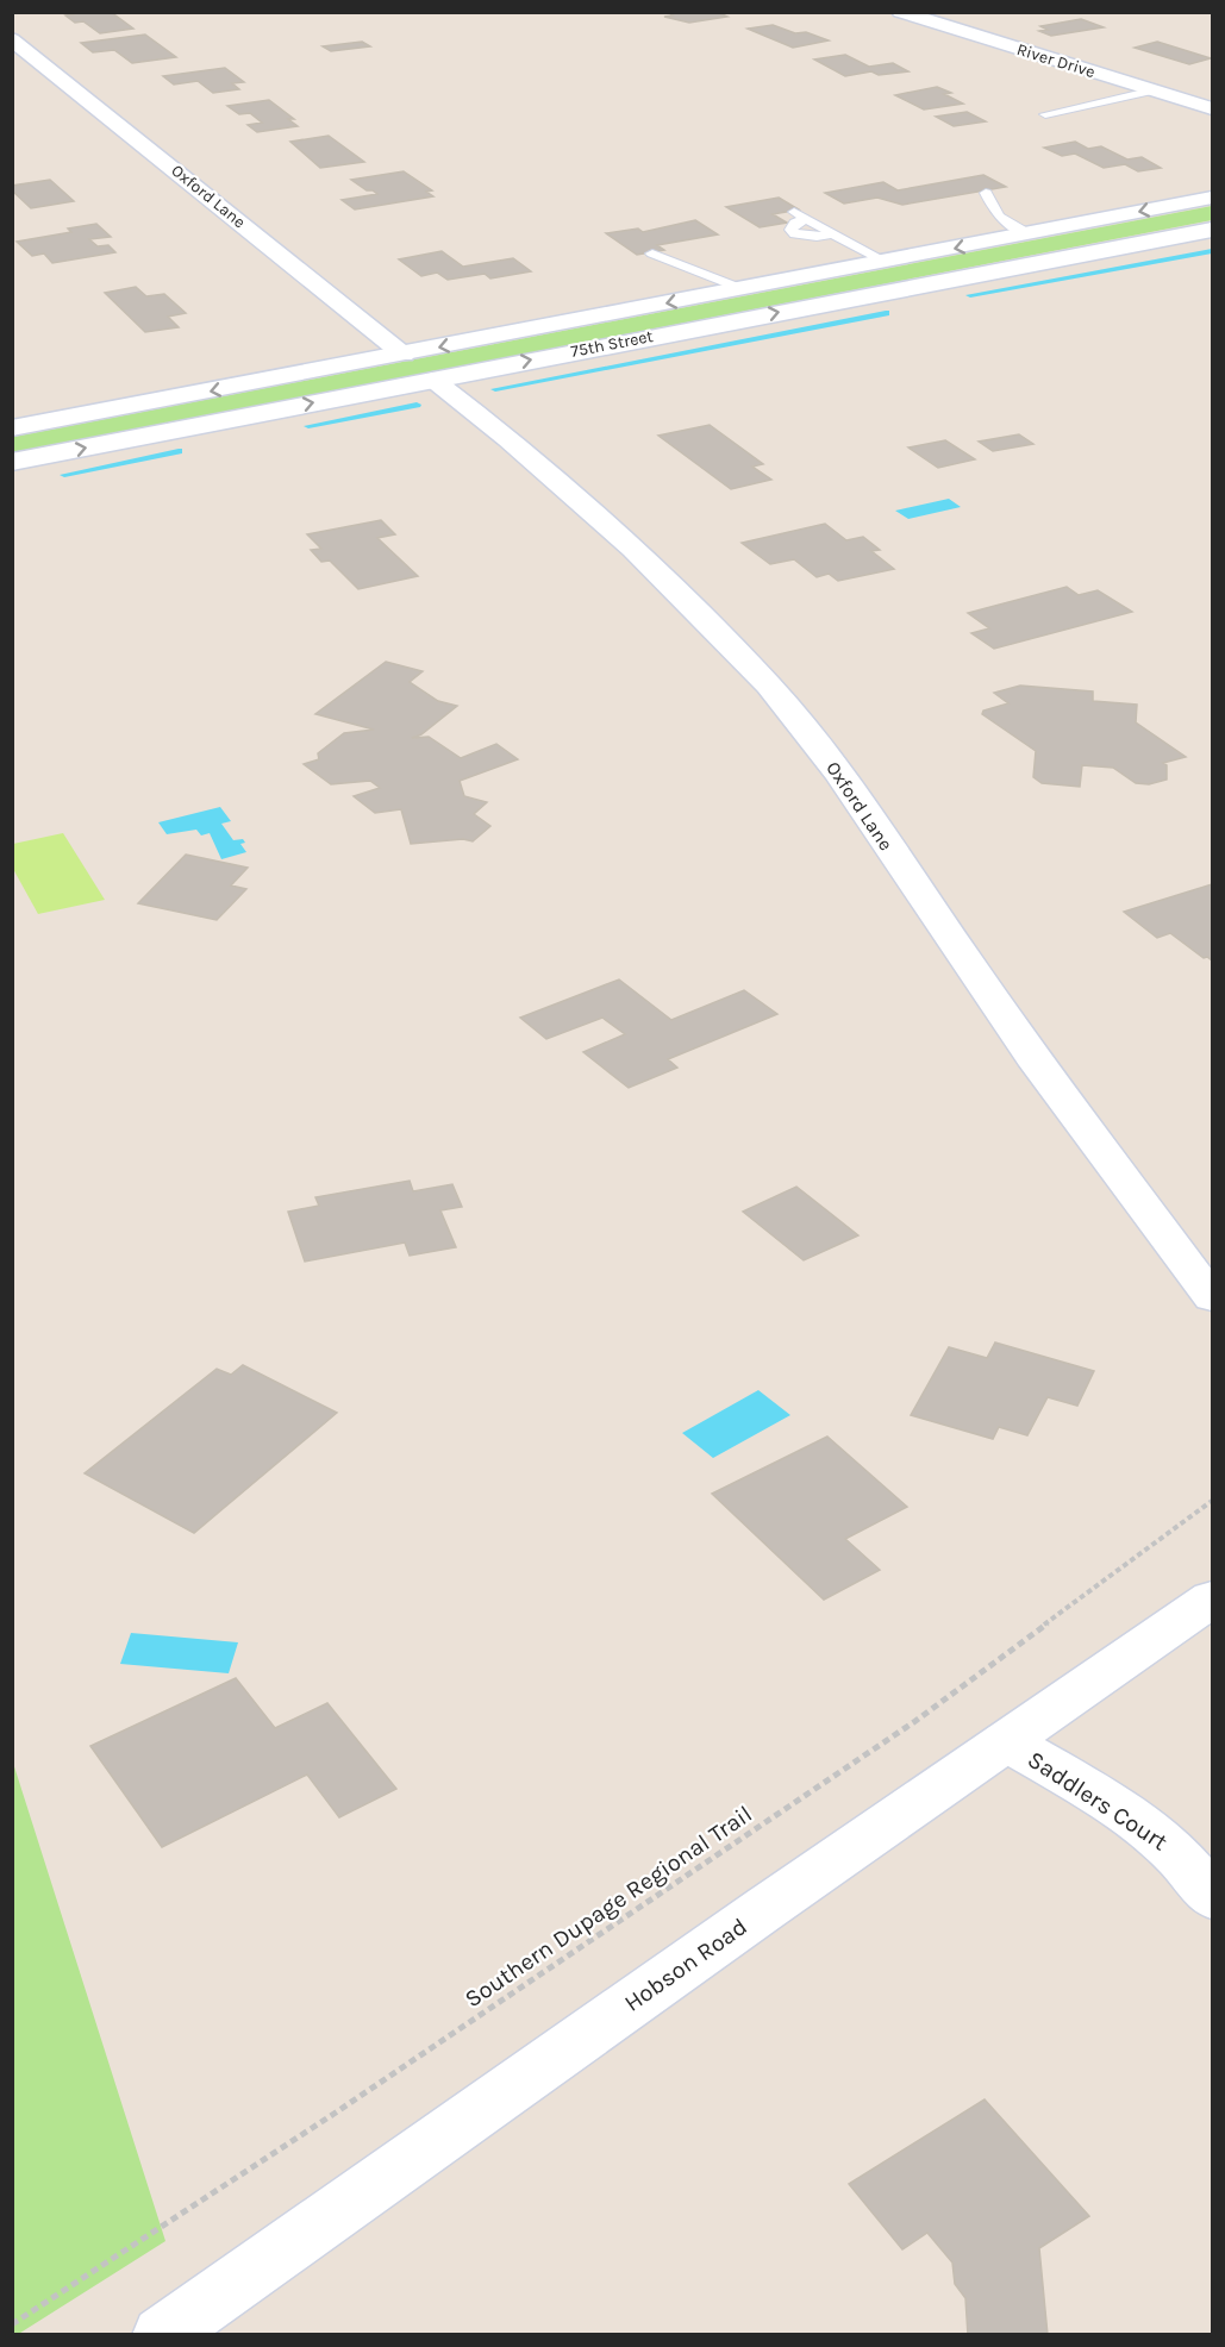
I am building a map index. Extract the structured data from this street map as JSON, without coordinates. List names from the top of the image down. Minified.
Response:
{"streets":{"street":["River Drive","Oxford Lane","75th Street","Saddlers Court","Hobson Road"],"path":["Southern Dupage Regional Trail"]},"crossings":[["Oxford Lane","75th Street"],["Saddlers Court","Hobson Road"]]}
